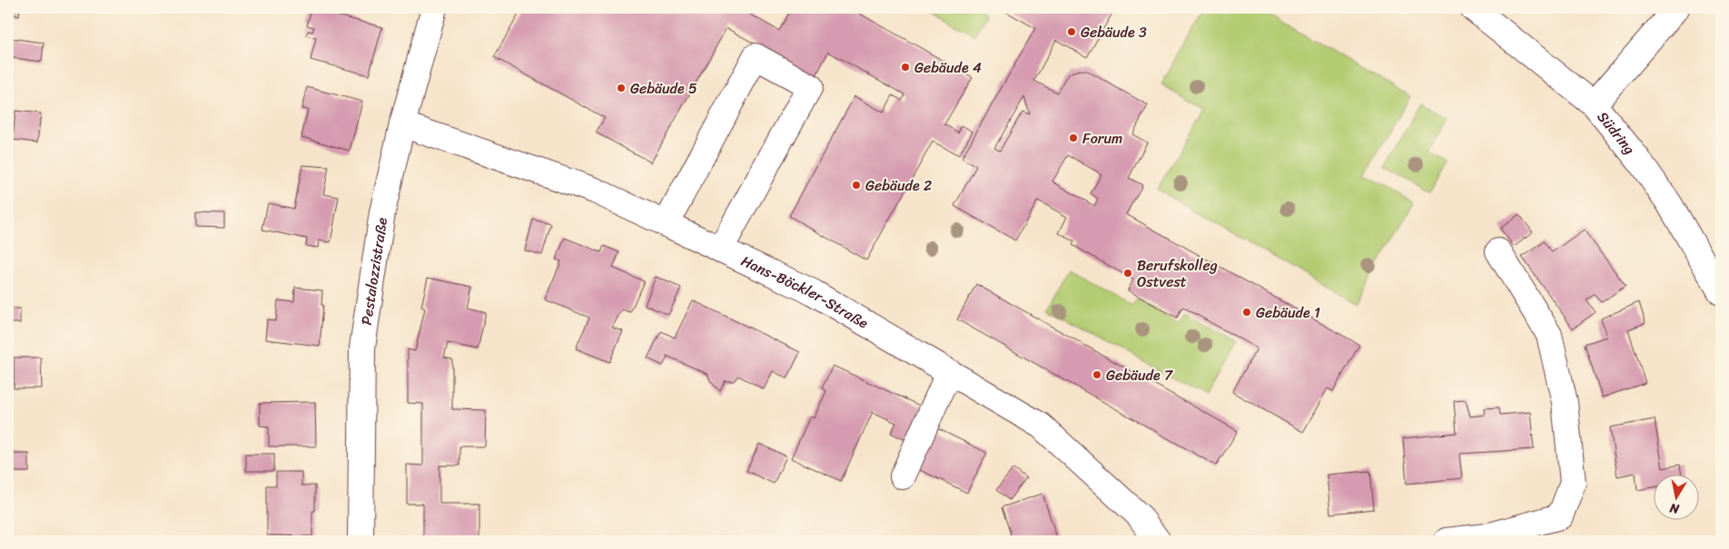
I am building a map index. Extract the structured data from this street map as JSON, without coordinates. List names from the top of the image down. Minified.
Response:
{"streets":{"street":["Südring","Pestalozzistraße","Hans-Böckler-Straße"]},"crossings":[["Pestalozzistraße","Hans-Böckler-Straße"]],"places":["Gebäude 3","Gebäude 4","Gebäude 5","Forum","Gebäude 2","Berufskolleg Ostvest","Gebäude 1","Gebäude 7"],"north":"bottom"}
